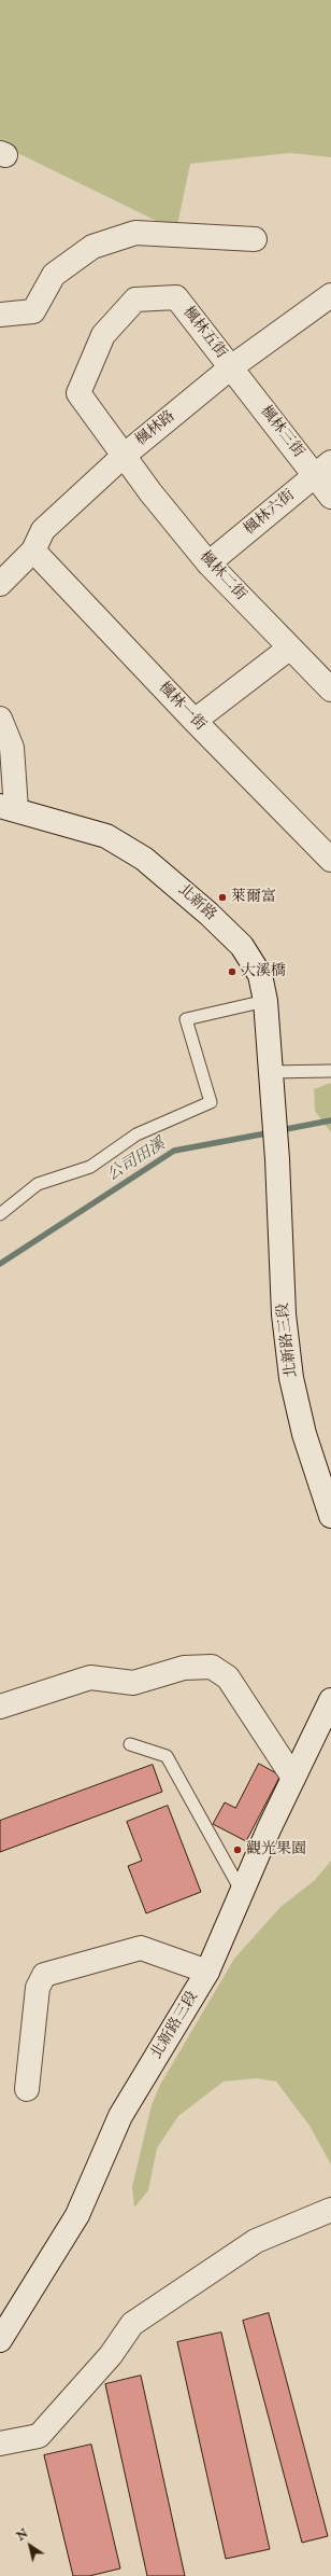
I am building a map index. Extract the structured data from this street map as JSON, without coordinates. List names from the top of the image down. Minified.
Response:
{"streets":{"street":["楓林五街","楓林路","楓林三街","楓林六街","楓林二街","楓林一街","北新路","北新路三段"]},"crossings":[["楓林五街","楓林路"],["楓林五街","楓林三街"],["楓林五街","楓林二街"],["楓林路","楓林三街"],["楓林路","楓林二街"],["楓林路","楓林一街"],["楓林三街","楓林六街"],["楓林六街","楓林二街"],["北新路","北新路三段"]],"water":["公司田溪"],"places":["萊爾富","大溪橋","觀光果園"],"north":"top left"}
